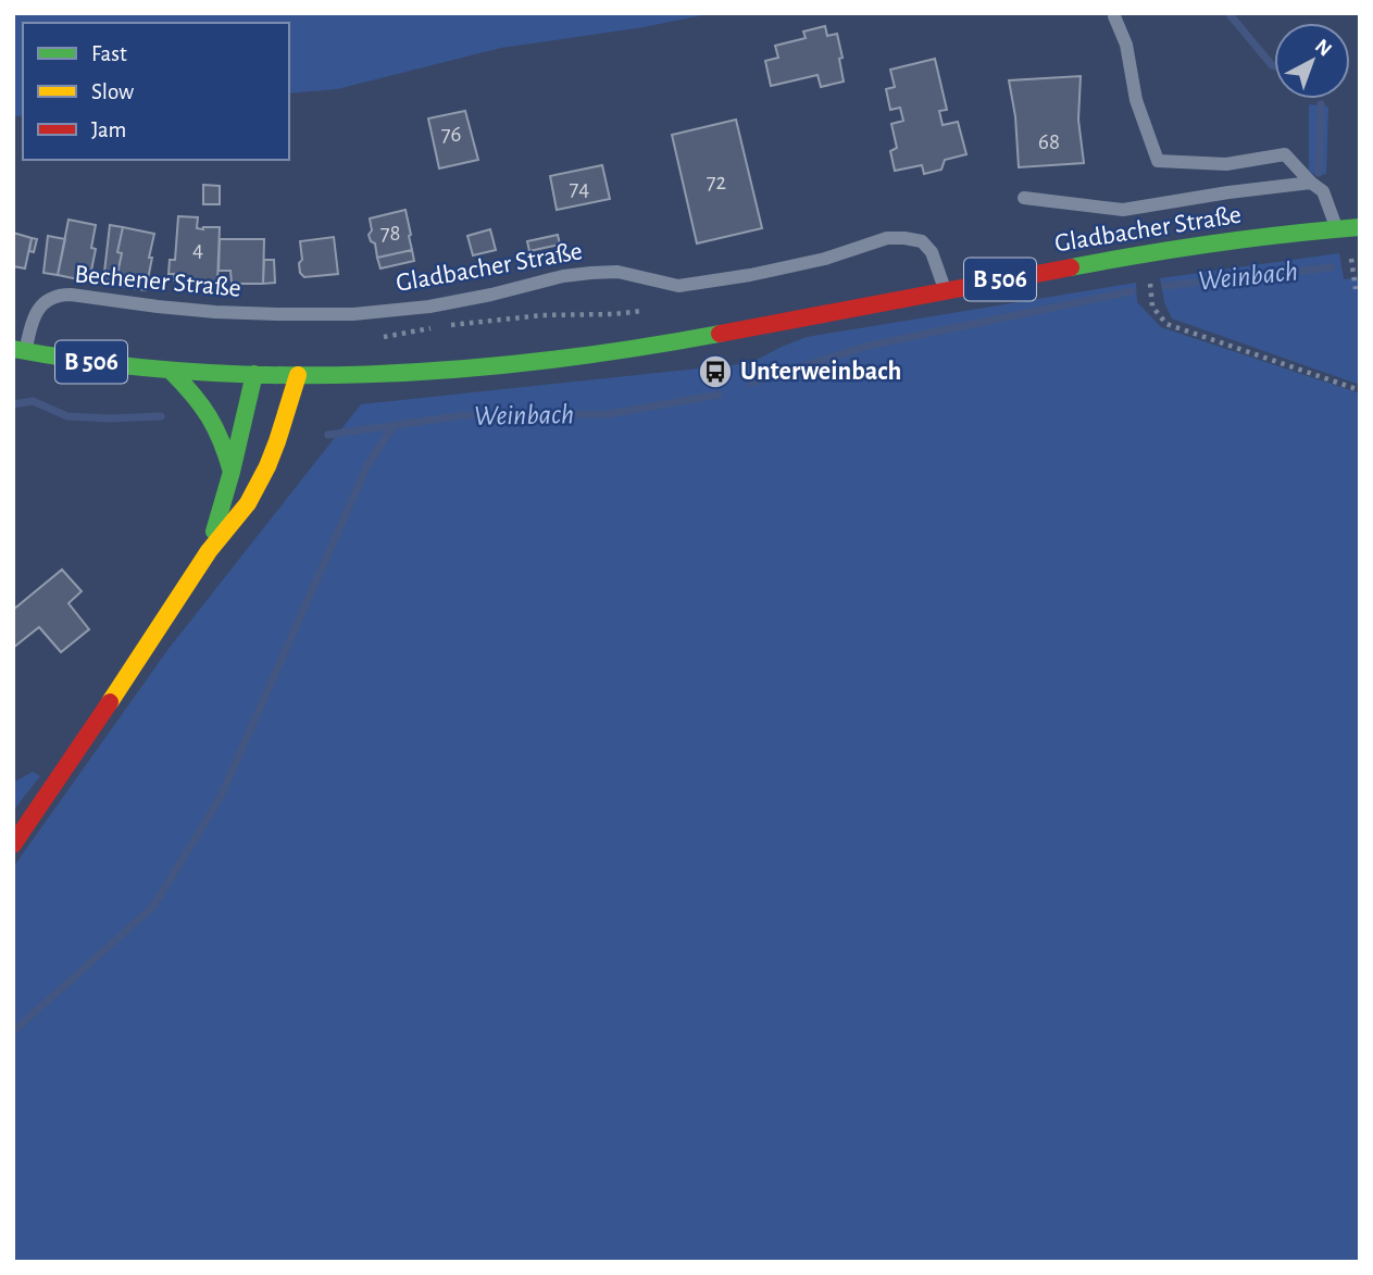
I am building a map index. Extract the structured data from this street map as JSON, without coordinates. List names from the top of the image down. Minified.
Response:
{"streets":{"main road":["Gladbacher Straße","B 506"],"lane":["Bechener Straße"]},"crossings":[["Gladbacher Straße","B 506"],["Gladbacher Straße","Bechener Straße"],["B 506","Bechener Straße"]],"water":["Weinbach"],"places":{"bus stop":["Unterweinbach"]},"house_numbers":["76","68","72","74","78","4"],"legend":["Fast","Slow","Jam"],"north":"top right"}
